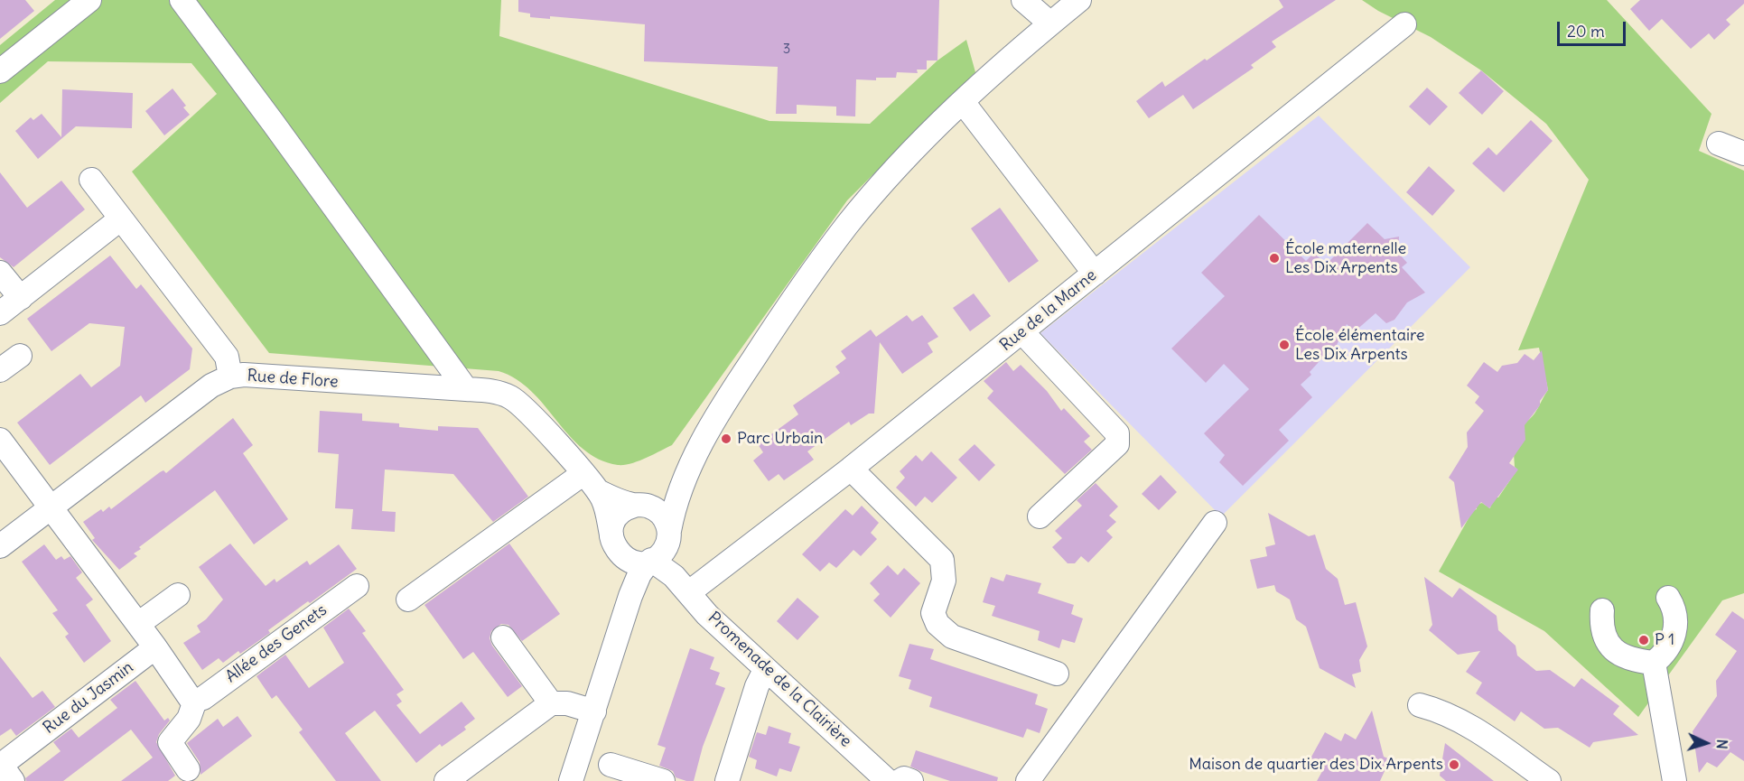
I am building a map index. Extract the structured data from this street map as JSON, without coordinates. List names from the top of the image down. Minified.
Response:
{"streets":{"street":["Rue de la Marne","Rue de Flore","Allée des Genets","Promenade de la Clairière","Rue du Jasmin"]},"crossings":[["Rue de la Marne","Promenade de la Clairière"],["Rue de Flore","Promenade de la Clairière"]],"places":["École maternelle Les Dix Arpents","École élémentaire Les Dix Arpents","Parc Urbain","P 1","Maison de quartier des Dix Arpents"],"house_numbers":["3"],"scale_bar":"20 m","north":"right"}
